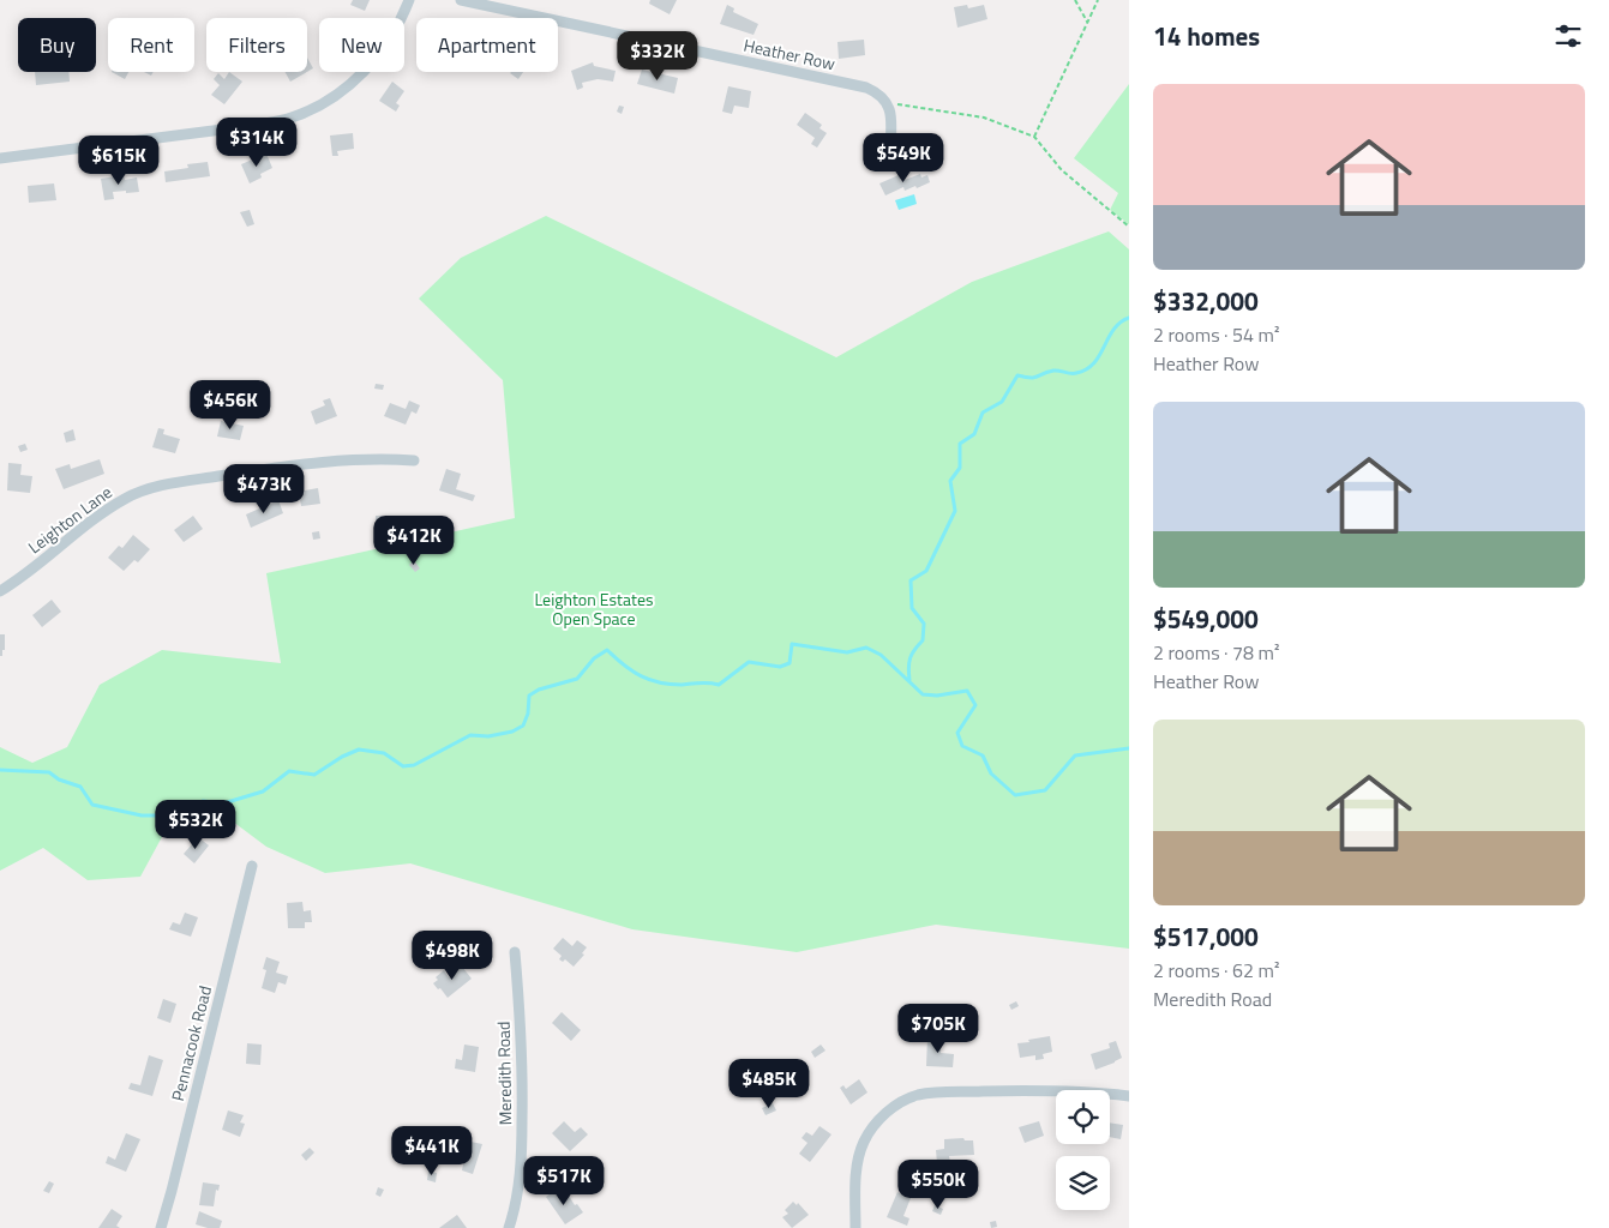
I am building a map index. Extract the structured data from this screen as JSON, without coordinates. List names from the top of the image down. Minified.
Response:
{"streets":{"street":["Heather Row","Leighton Lane","Pennacook Road","Meredith Road"]},"parks":["Leighton Estates Open Space"],"page":{"heading":"14 homes","chip":["Buy","Rent","Filters","New","Apartment"],"price":["$332K","$314K","$549K","$615K","$456K","$473K","$412K","$532K","$498K","$705K","$485K","$441K","$517K","$550K"],"list":[{"name":"$332,000","note":"2 rooms · 54 m² · Heather Row"},{"name":"$549,000","note":"2 rooms · 78 m² · Heather Row"},{"name":"$517,000","note":"2 rooms · 62 m² · Meredith Road"}]}}
